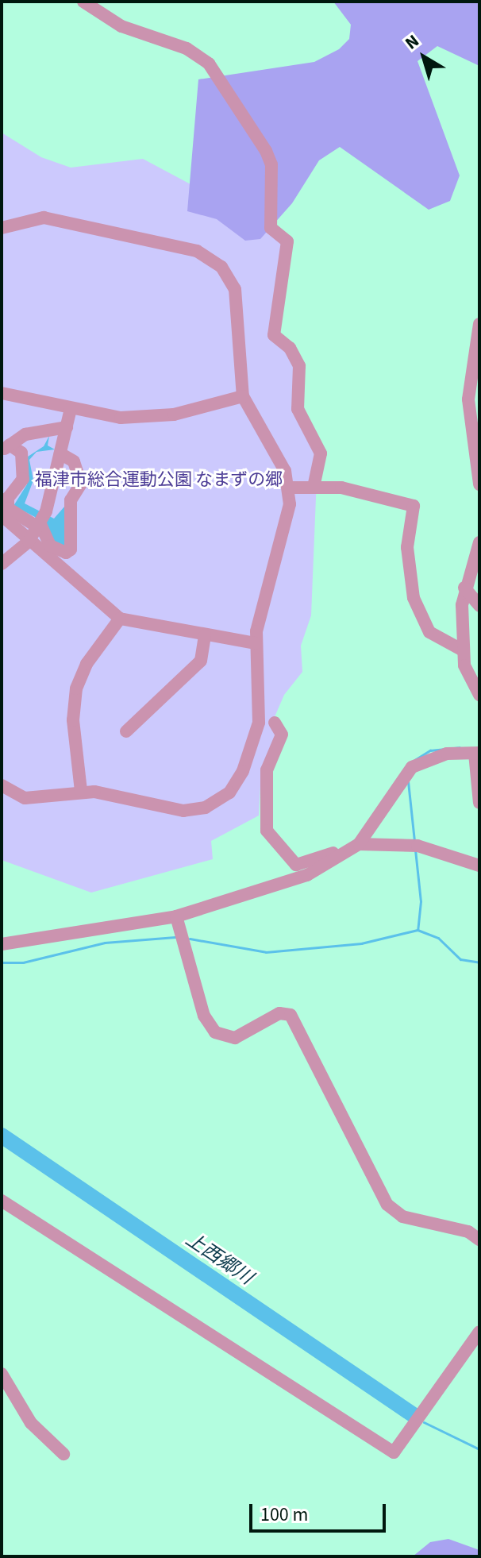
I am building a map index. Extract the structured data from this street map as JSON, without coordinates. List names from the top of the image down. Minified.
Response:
{"water":["上西郷川"],"parks":["福津市総合運動公園 なまずの郷"],"scale_bar":"100 m","north":"top left"}
